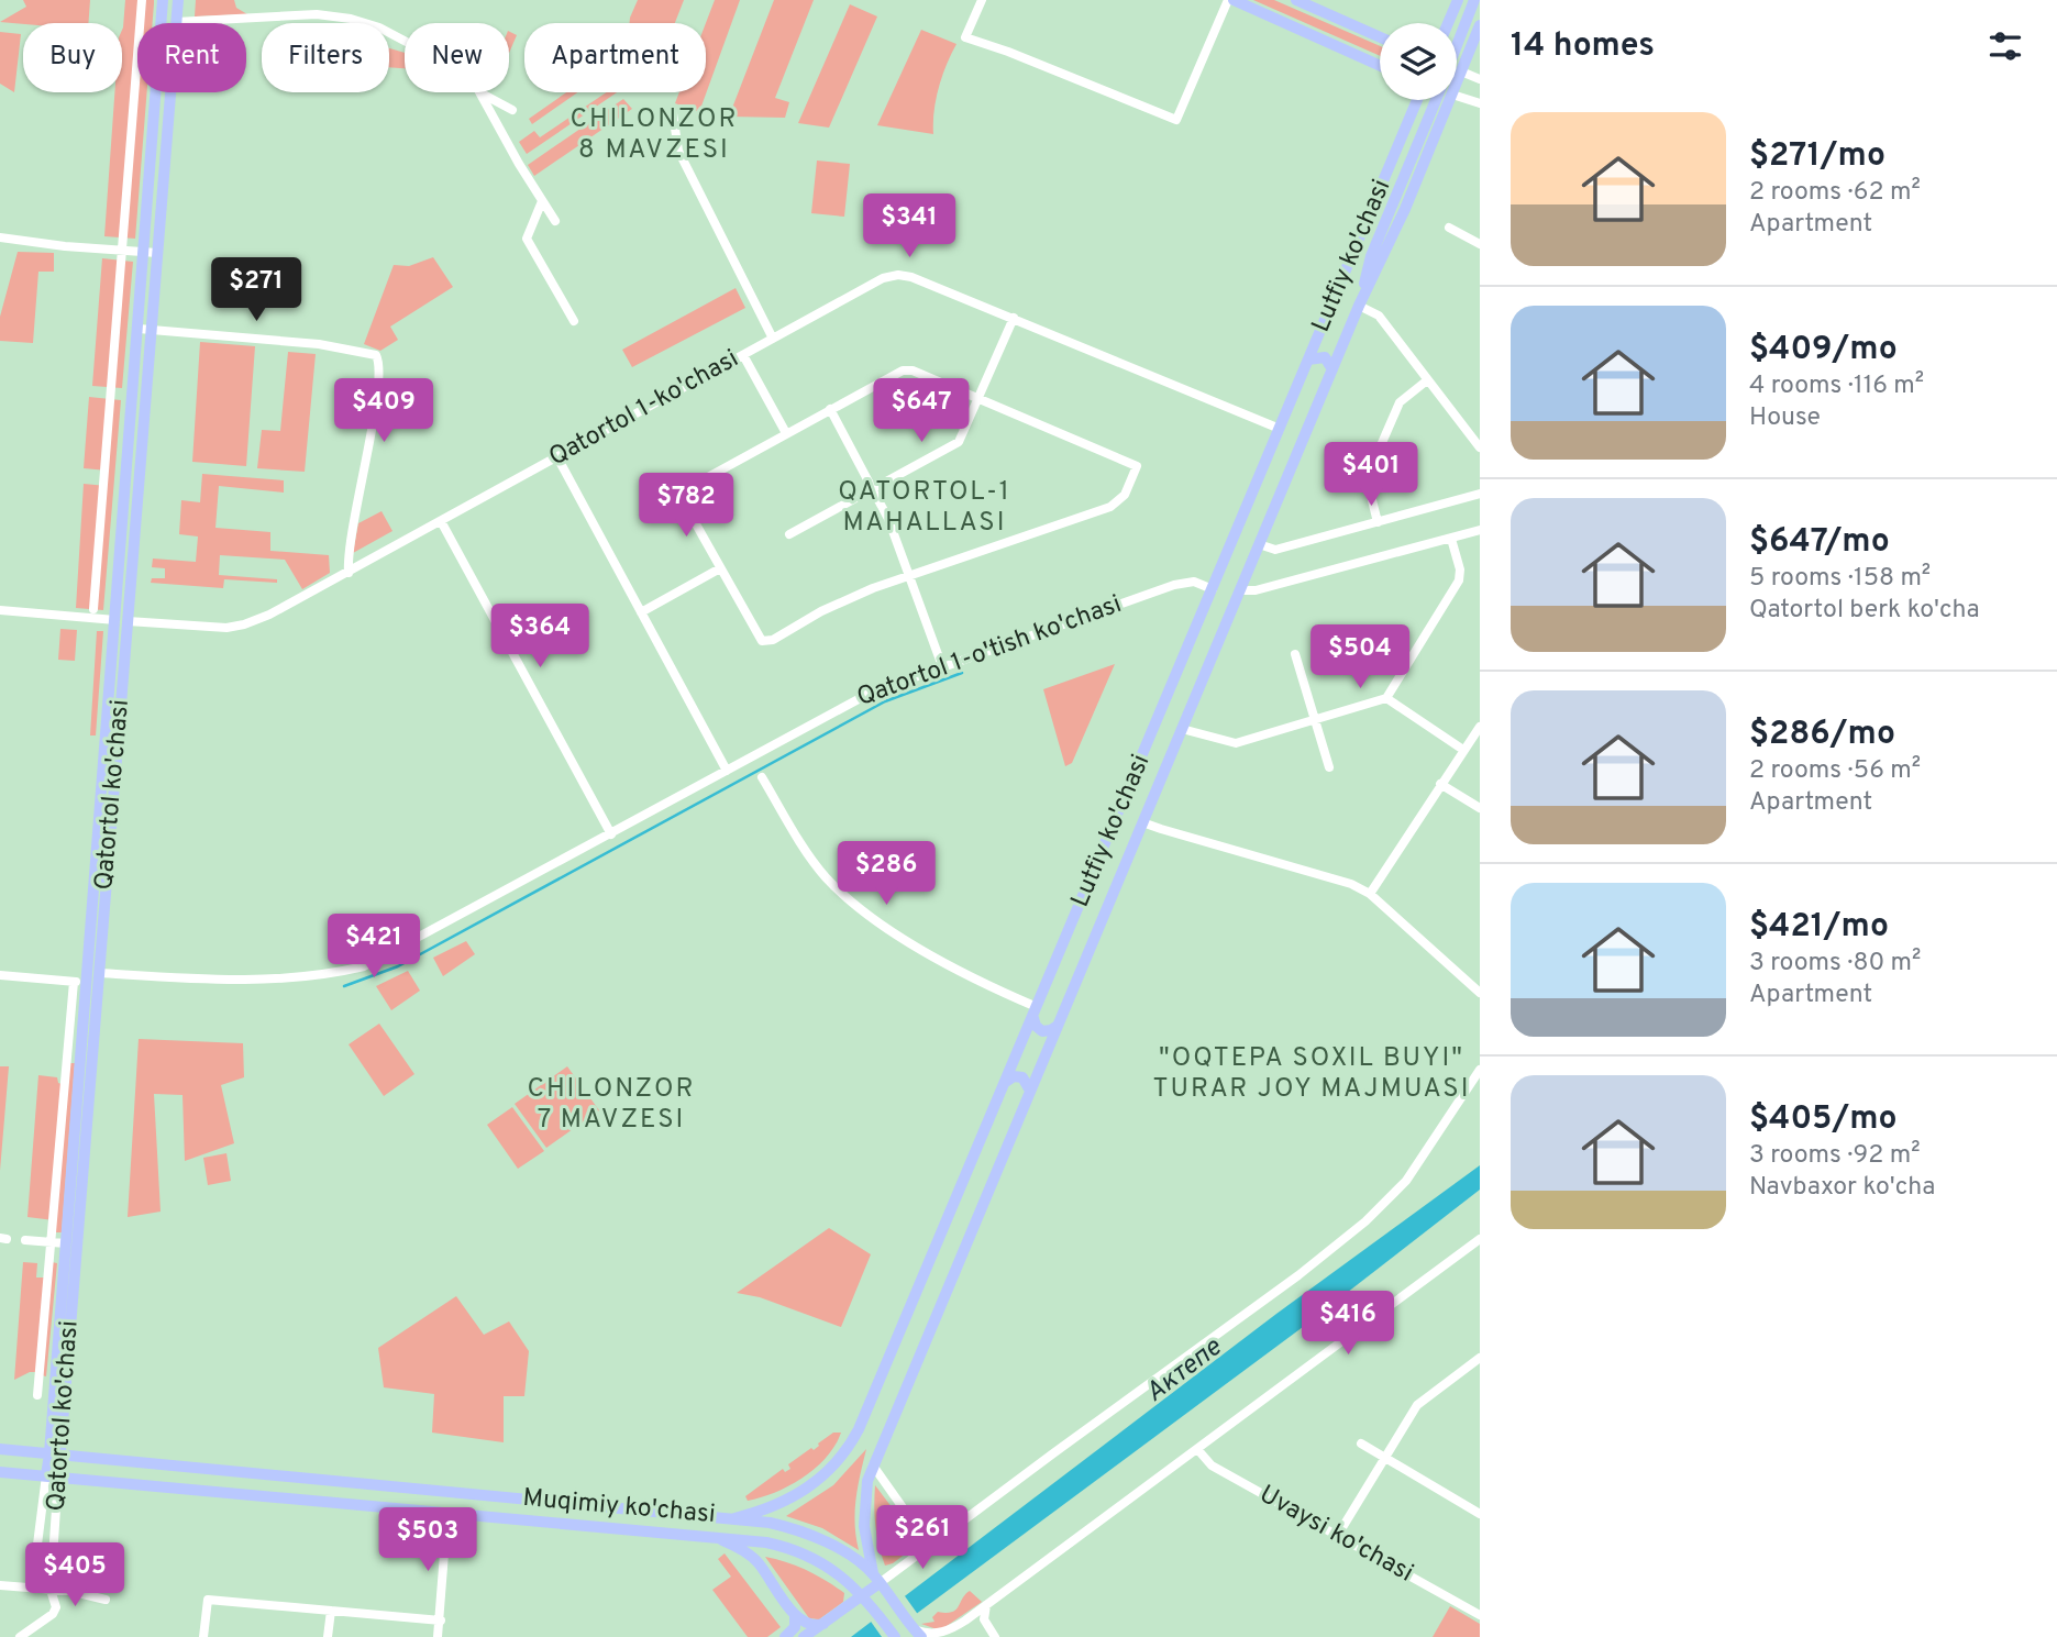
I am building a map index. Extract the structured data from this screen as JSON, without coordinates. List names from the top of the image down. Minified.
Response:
{"streets":{"main road":["Lutfiy ko'chasi","Qatortol ko'chasi","Muqimiy ko'chasi"],"street":["Qatortol 1-ko'chasi","Qatortol 1-o'tish ko'chasi","Uvaysi ko'chasi"]},"crossings":[["Lutfiy ko'chasi","Qatortol 1-ko'chasi"],["Lutfiy ko'chasi","Qatortol 1-o'tish ko'chasi"],["Lutfiy ko'chasi","Muqimiy ko'chasi"],["Qatortol 1-ko'chasi","Qatortol ko'chasi"],["Qatortol 1-o'tish ko'chasi","Qatortol ko'chasi"],["Qatortol ko'chasi","Muqimiy ko'chasi"]],"districts":["CHILONZOR 8 MAVZESI","QATORTOL-1 MAHALLASI","\"OQTEPA SOXIL BUYI\" TURAR JOY MAJMUASI","CHILONZOR 7 MAVZESI"],"water":["Актепе"],"page":{"heading":"14 homes","chip":["Buy","Rent","Filters","New","Apartment"],"list":[{"name":"$271/mo","note":"2 rooms · 62 m² · Apartment"},{"name":"$409/mo","note":"4 rooms · 116 m² · House"},{"name":"$647/mo","note":"5 rooms · 158 m² · Qatortol berk ko'cha"},{"name":"$286/mo","note":"2 rooms · 56 m² · Apartment"},{"name":"$421/mo","note":"3 rooms · 80 m² · Apartment"},{"name":"$405/mo","note":"3 rooms · 92 m² · Navbaxor ko'cha"}],"price":["$341","$271","$409","$647","$401","$782","$364","$504","$286","$421","$416","$261","$503","$405"]}}
